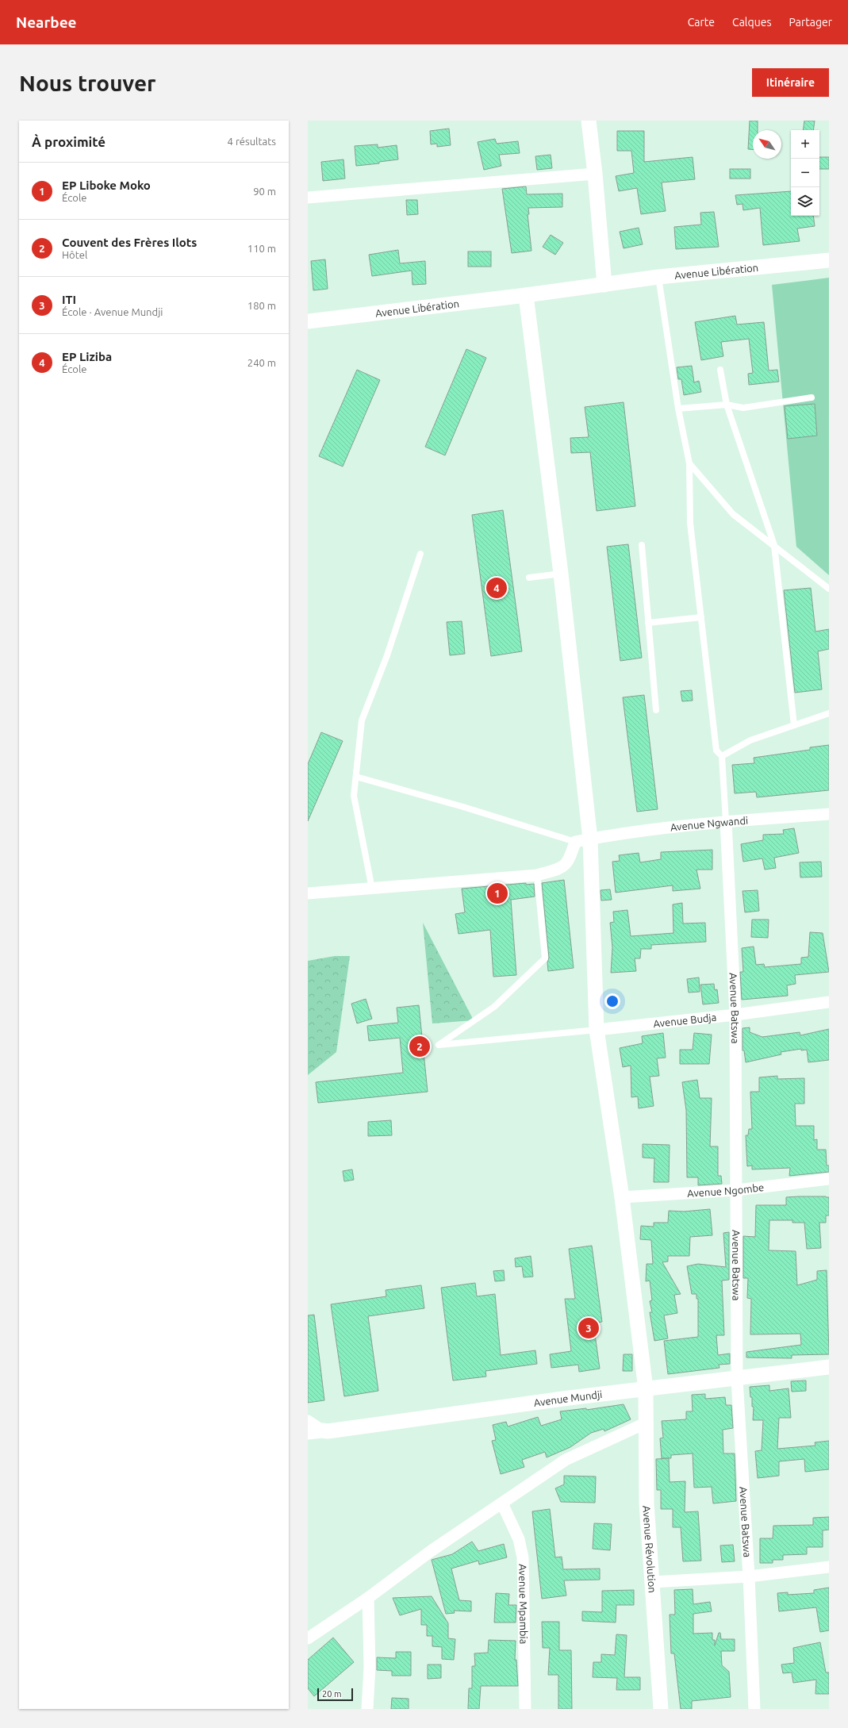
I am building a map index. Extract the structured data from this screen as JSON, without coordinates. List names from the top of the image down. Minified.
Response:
{"streets":{"street":["Avenue Libération","Avenue Ngwandi","Avenue Batswa","Avenue Budja","Avenue Ngombe","Avenue Mundji","Avenue Révolution","Avenue Mpambia"]},"crossings":[["Avenue Libération","Avenue Révolution"],["Avenue Ngwandi","Avenue Batswa"],["Avenue Ngwandi","Avenue Révolution"],["Avenue Batswa","Avenue Budja"],["Avenue Batswa","Avenue Ngombe"],["Avenue Batswa","Avenue Mundji"],["Avenue Budja","Avenue Révolution"],["Avenue Ngombe","Avenue Révolution"],["Avenue Mundji","Avenue Révolution"]],"scale_bar":"20 m","north":"top left","page":{"header":"Nearbee","nav":["Carte","Calques","Partager"],"buttons":"Itinéraire","title":"Nous trouver","heading":["À proximité","4 résultats"],"map_buttons":["+","−"],"list":[{"mark":"1","name":"EP Liboke Moko","note":"École","value":"90 m"},{"mark":"2","name":"Couvent des Frères Ilots","note":"Hôtel","value":"110 m"},{"mark":"3","name":"ITI","note":"École · Avenue Mundji","value":"180 m"},{"mark":"4","name":"EP Liziba","note":"École","value":"240 m"}],"pins":["4","1","2","3"],"scale":"20 m"}}
